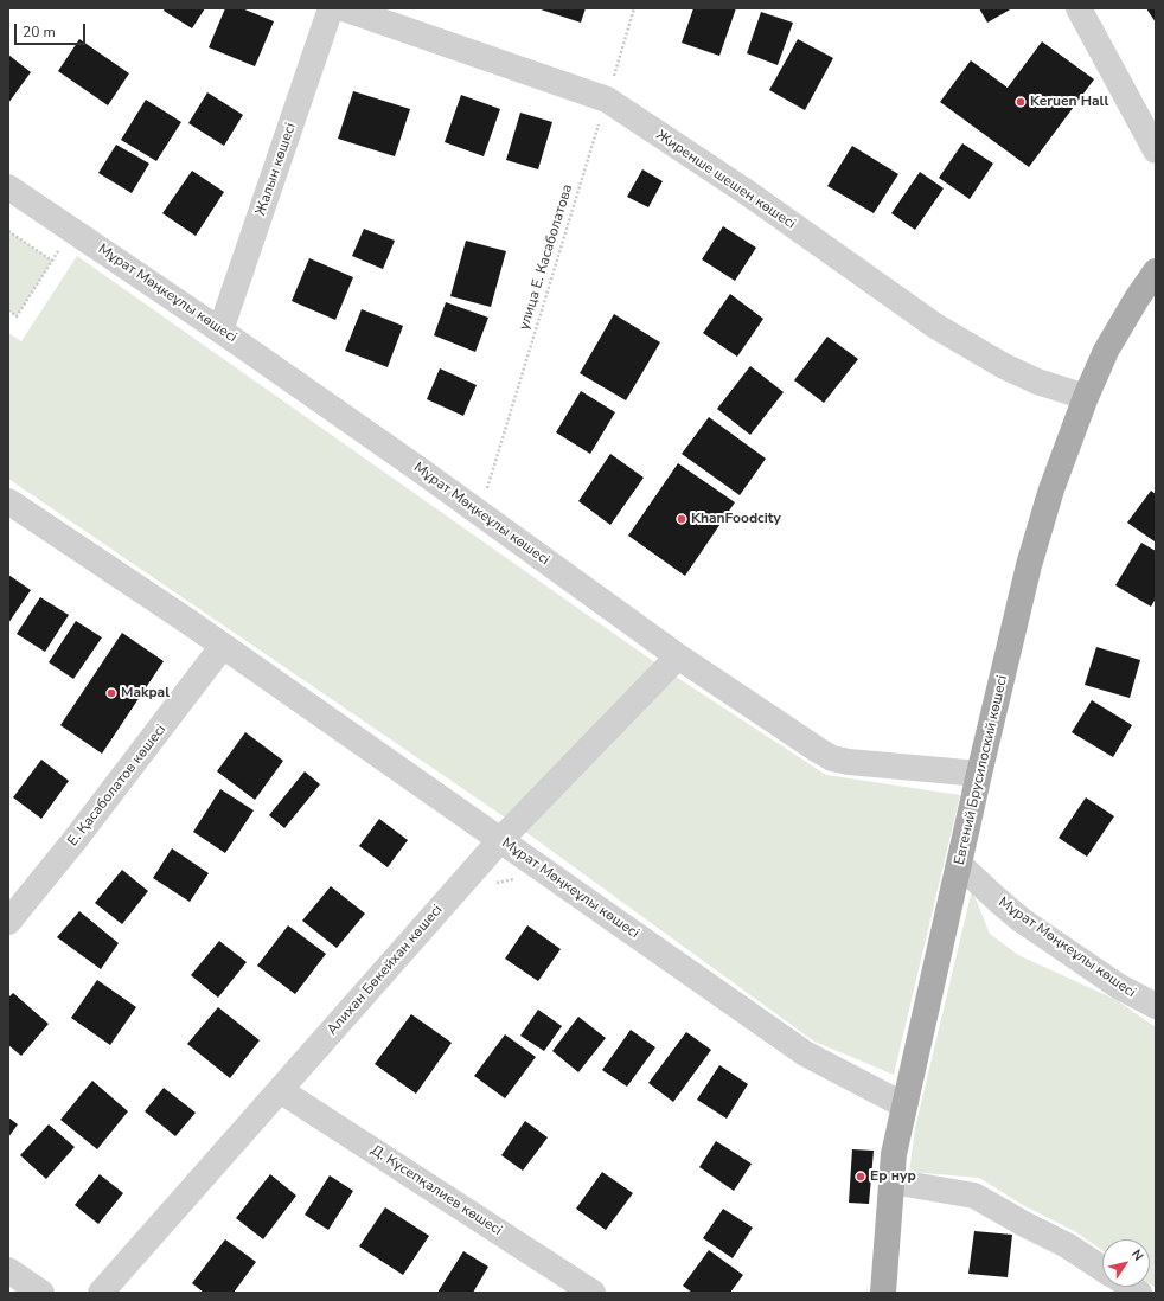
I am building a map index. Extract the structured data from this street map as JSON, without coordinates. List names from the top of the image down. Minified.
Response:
{"streets":{"main road":["Евгений Брусилоский көшесі"],"street":["Жалын көшесі","Жиренше шешен көшесі","Мұрат Мөңкеұлы көшесі","Е. Қасаболатов көшесі","Алихан Бөкейхан көшесі","Д. Күсепқалиев көшесі"],"path":["улица Е. Касаболатова"]},"crossings":[["Жалын көшесі","Мұрат Мөңкеұлы көшесі"],["Жиренше шешен көшесі","улица Е. Касаболатова"],["Жиренше шешен көшесі","Евгений Брусилоский көшесі"],["улица Е. Касаболатова","Мұрат Мөңкеұлы көшесі"],["Мұрат Мөңкеұлы көшесі","Евгений Брусилоский көшесі"],["Мұрат Мөңкеұлы көшесі","Е. Қасаболатов көшесі"],["Мұрат Мөңкеұлы көшесі","Алихан Бөкейхан көшесі"],["Алихан Бөкейхан көшесі","Д. Күсепқалиев көшесі"]],"places":["Keruen Hall","KhanFoodcity","Makpal","Ер нур"],"scale_bar":"20 m","north":"top right"}
